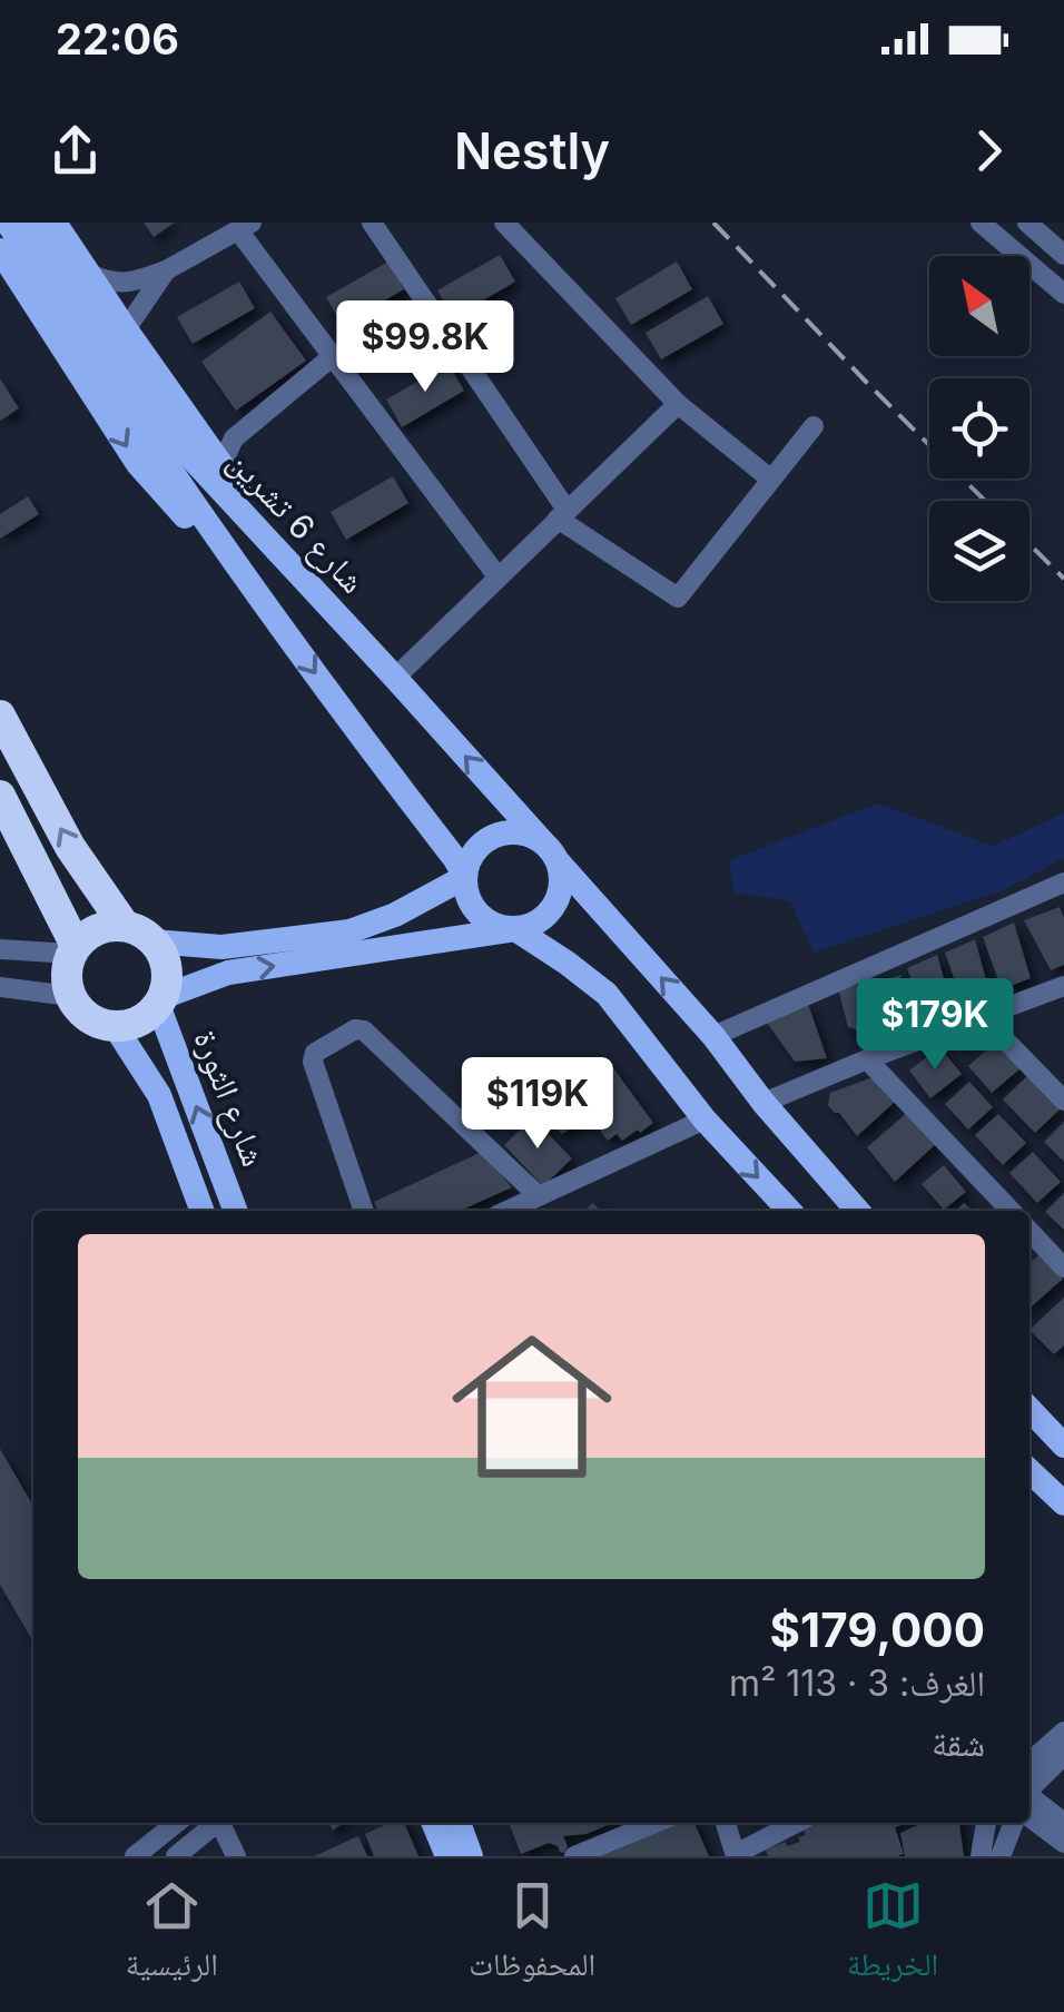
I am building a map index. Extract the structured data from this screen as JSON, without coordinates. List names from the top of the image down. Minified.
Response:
{"streets":{"main road":["شارع 6 تشرين","شارع الثورة"]},"north":"top left","page":{"status":"22:06","header":"Nestly","price":["$99.8K","$179K","$119K"],"list":[{"name":"$179,000","note":"الغرف: 3 · 113 m² · شقة"}],"tabs":["الخريطة","المحفوظات","الرئيسية"]}}
